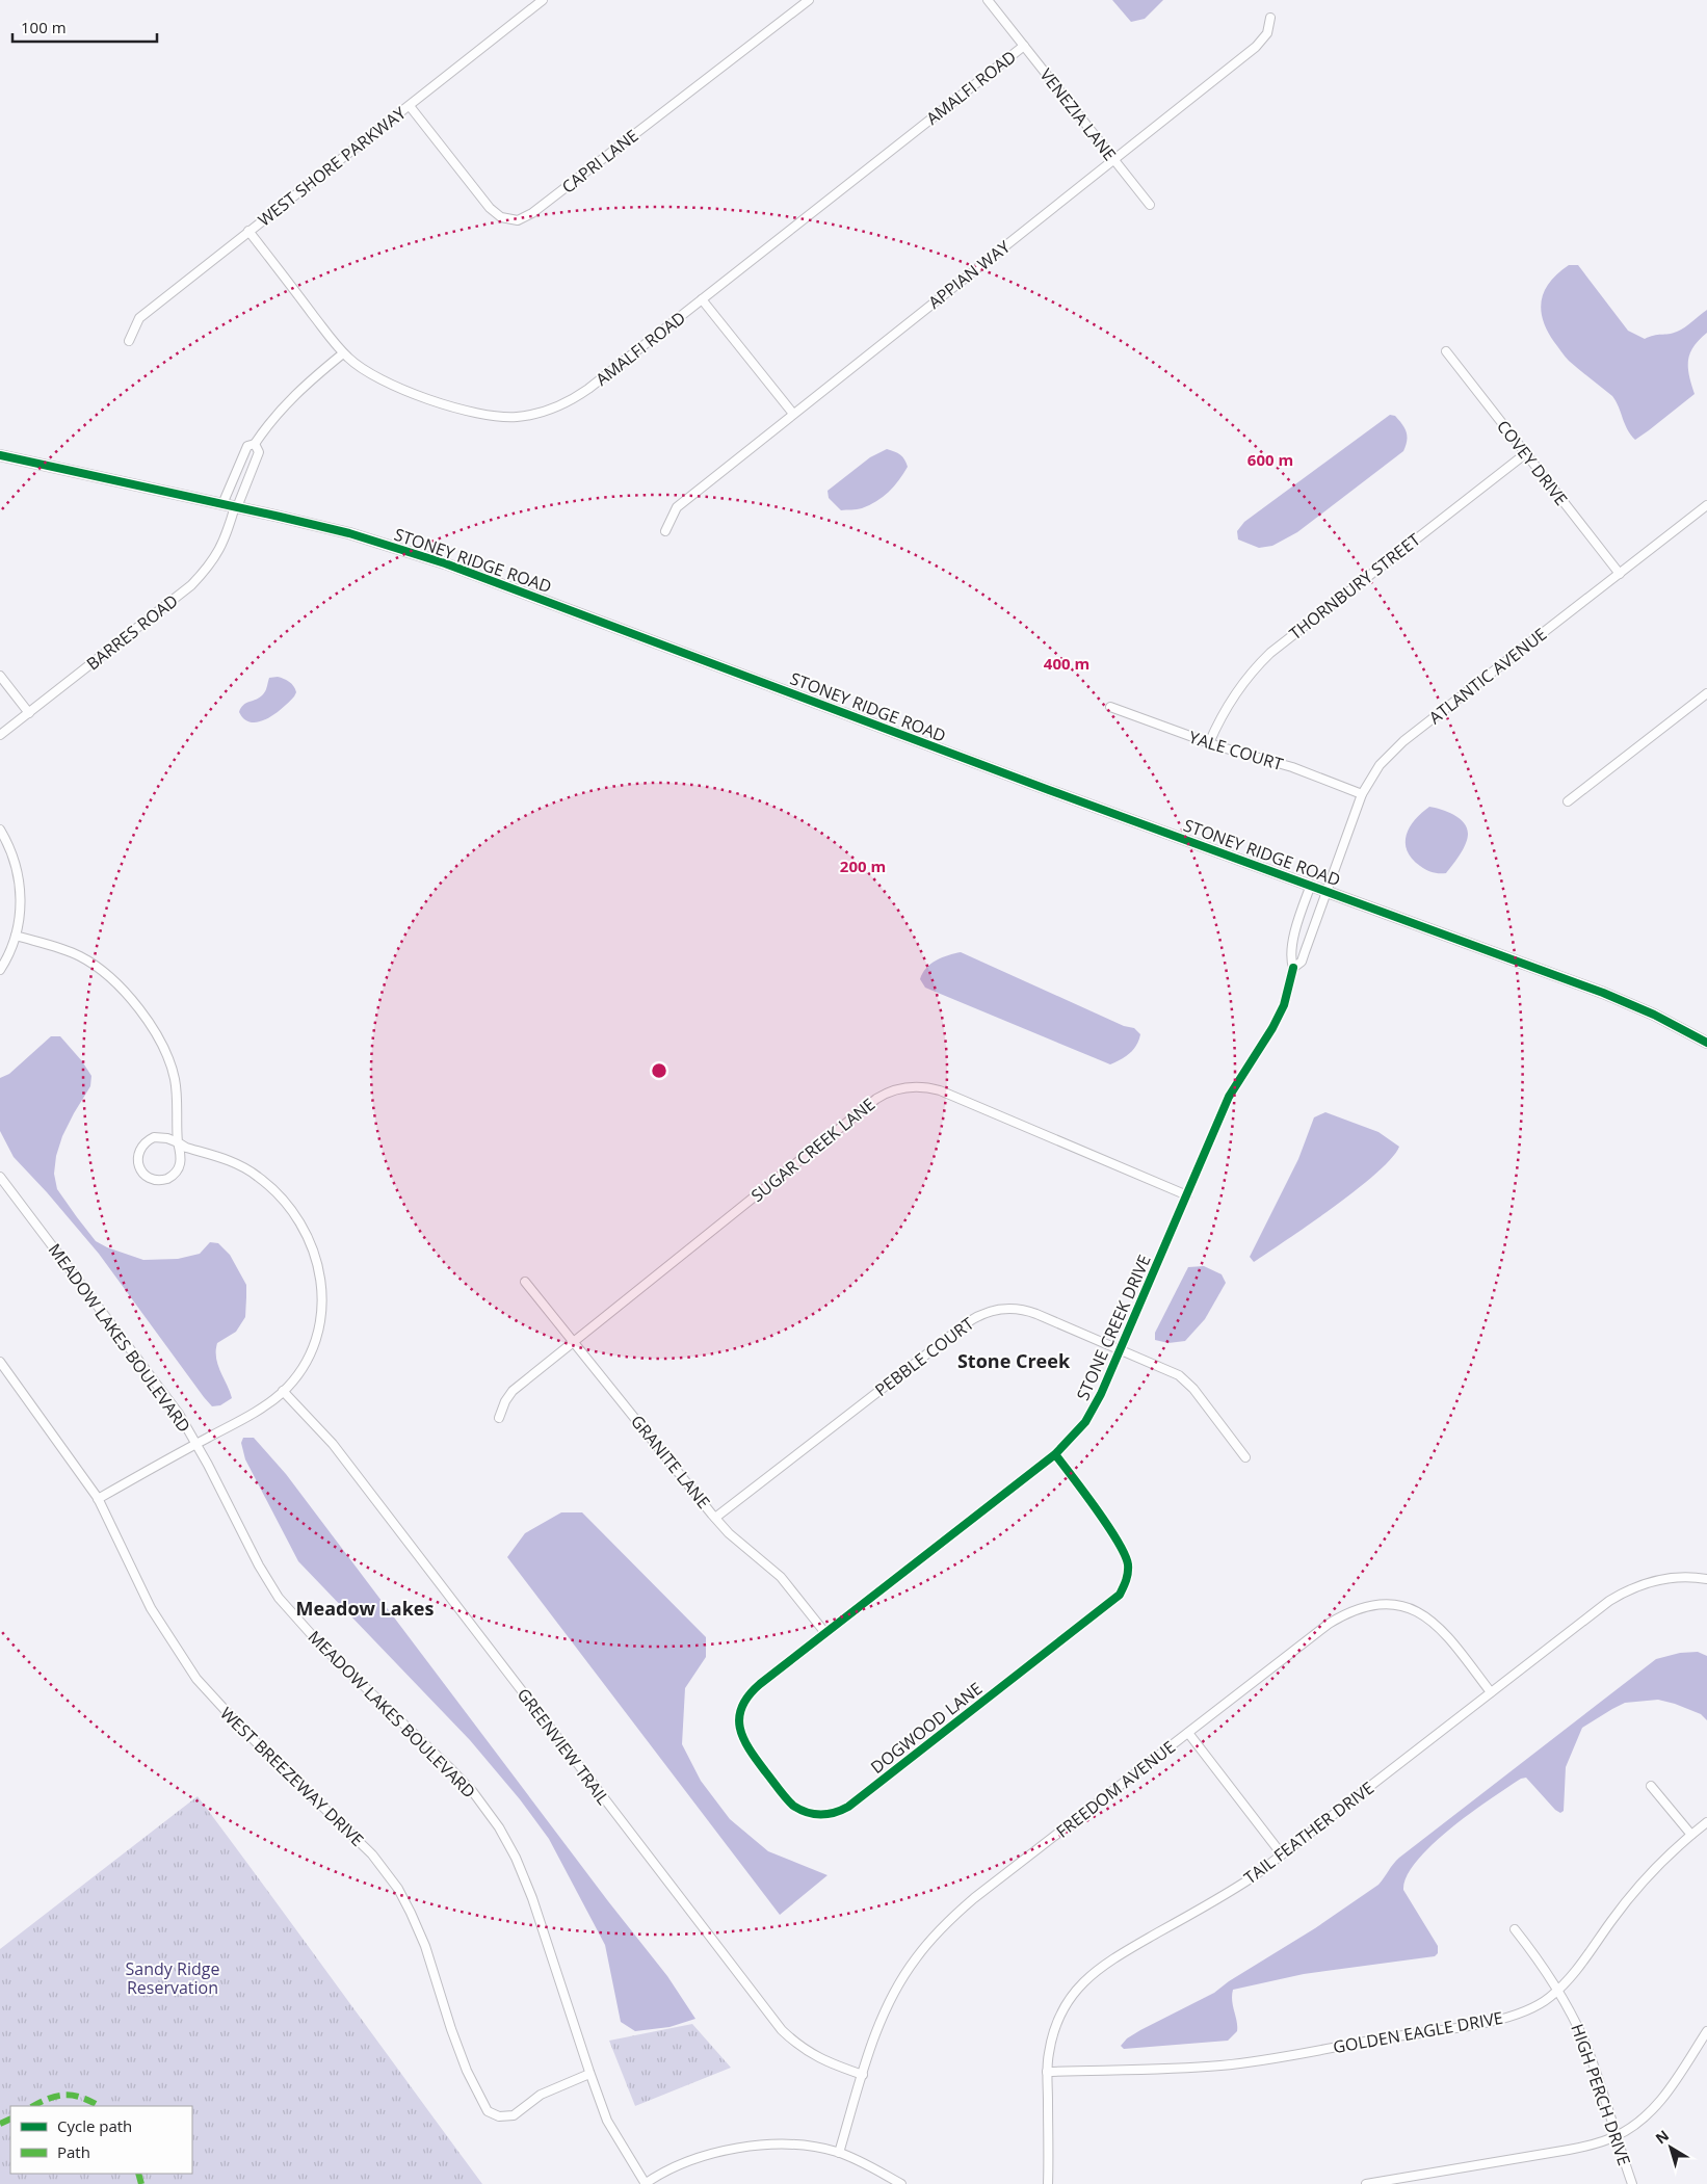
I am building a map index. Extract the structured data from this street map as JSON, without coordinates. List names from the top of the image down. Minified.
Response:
{"streets":{"street":["AMALFI ROAD","VENEZIA LANE","CAPRI LANE","WEST SHORE PARKWAY","APPIAN WAY","COVEY DRIVE","STONEY RIDGE ROAD","THORNBURY STREET","BARRES ROAD","ATLANTIC AVENUE","YALE COURT","SUGAR CREEK LANE","STONE CREEK DRIVE","MEADOW LAKES BOULEVARD","PEBBLE COURT","GRANITE LANE","DOGWOOD LANE","GREENVIEW TRAIL","WEST BREEZEWAY DRIVE","FREEDOM AVENUE","TAIL FEATHER DRIVE","GOLDEN EAGLE DRIVE","HIGH PERCH DRIVE"]},"crossings":[["AMALFI ROAD","VENEZIA LANE"],["AMALFI ROAD","WEST SHORE PARKWAY"],["VENEZIA LANE","APPIAN WAY"],["CAPRI LANE","WEST SHORE PARKWAY"],["COVEY DRIVE","THORNBURY STREET"],["COVEY DRIVE","ATLANTIC AVENUE"],["STONEY RIDGE ROAD","BARRES ROAD"],["STONEY RIDGE ROAD","ATLANTIC AVENUE"],["STONEY RIDGE ROAD","STONE CREEK DRIVE"],["THORNBURY STREET","YALE COURT"],["ATLANTIC AVENUE","YALE COURT"],["ATLANTIC AVENUE","STONE CREEK DRIVE"],["SUGAR CREEK LANE","STONE CREEK DRIVE"],["SUGAR CREEK LANE","GRANITE LANE"],["STONE CREEK DRIVE","PEBBLE COURT"],["STONE CREEK DRIVE","GRANITE LANE"],["STONE CREEK DRIVE","DOGWOOD LANE"],["MEADOW LAKES BOULEVARD","WEST BREEZEWAY DRIVE"],["PEBBLE COURT","GRANITE LANE"],["GRANITE LANE","DOGWOOD LANE"],["GREENVIEW TRAIL","FREEDOM AVENUE"],["FREEDOM AVENUE","TAIL FEATHER DRIVE"],["TAIL FEATHER DRIVE","GOLDEN EAGLE DRIVE"],["GOLDEN EAGLE DRIVE","HIGH PERCH DRIVE"]],"districts":["Stone Creek","Meadow Lakes"],"parks":["Sandy Ridge Reservation"],"legend":["Cycle path","Path"],"scale_bar":"100 m","north":"top left","rings":["600 m","400 m","200 m"]}
